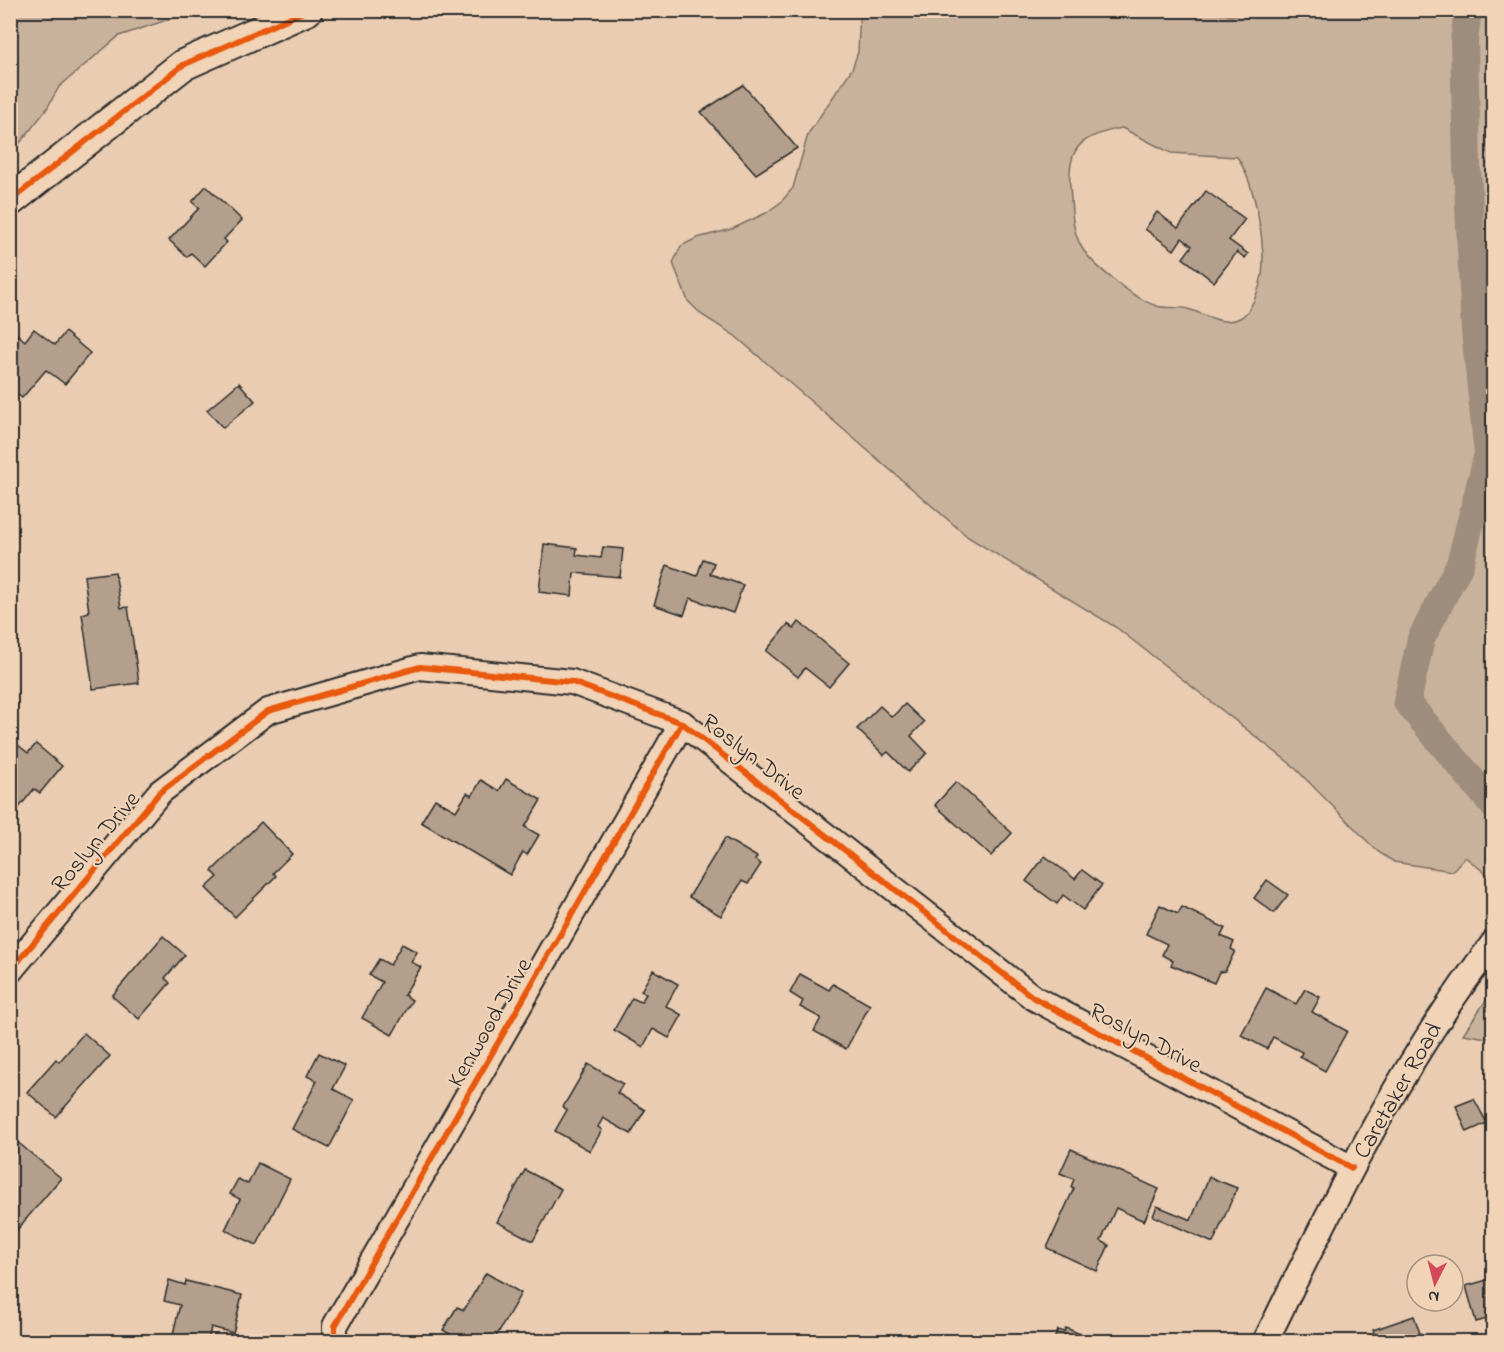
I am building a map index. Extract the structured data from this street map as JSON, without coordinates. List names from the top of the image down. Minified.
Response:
{"streets":{"street":["Roslyn Drive","Kenwood Drive","Caretaker Road"]},"crossings":[["Roslyn Drive","Kenwood Drive"],["Roslyn Drive","Caretaker Road"]],"north":"bottom"}
